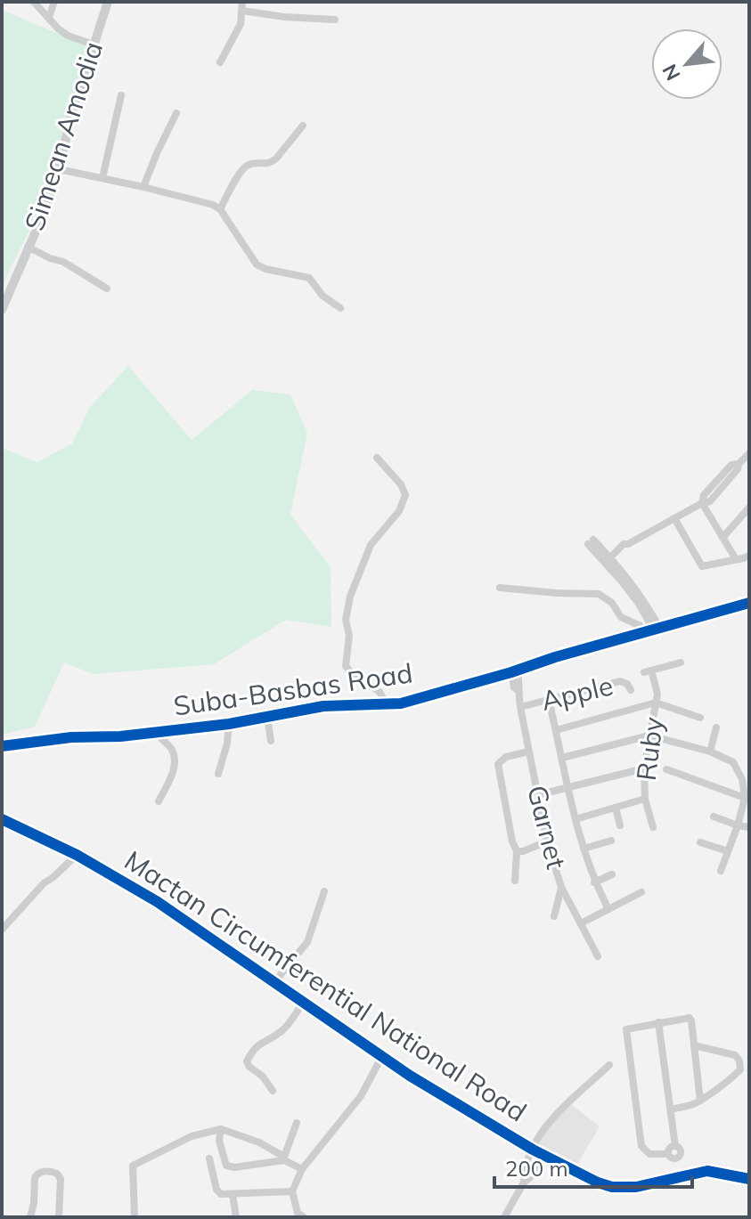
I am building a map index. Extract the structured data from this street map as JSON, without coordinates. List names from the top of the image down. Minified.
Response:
{"streets":{"main road":["Mactan Circumferential National Road"],"street":["Simean Amodia","Suba-Basbas Road","Apple","Ruby","Garnet"]},"crossings":[["Suba-Basbas Road","Garnet"],["Apple","Garnet"]],"scale_bar":"200 m","north":"bottom left"}
